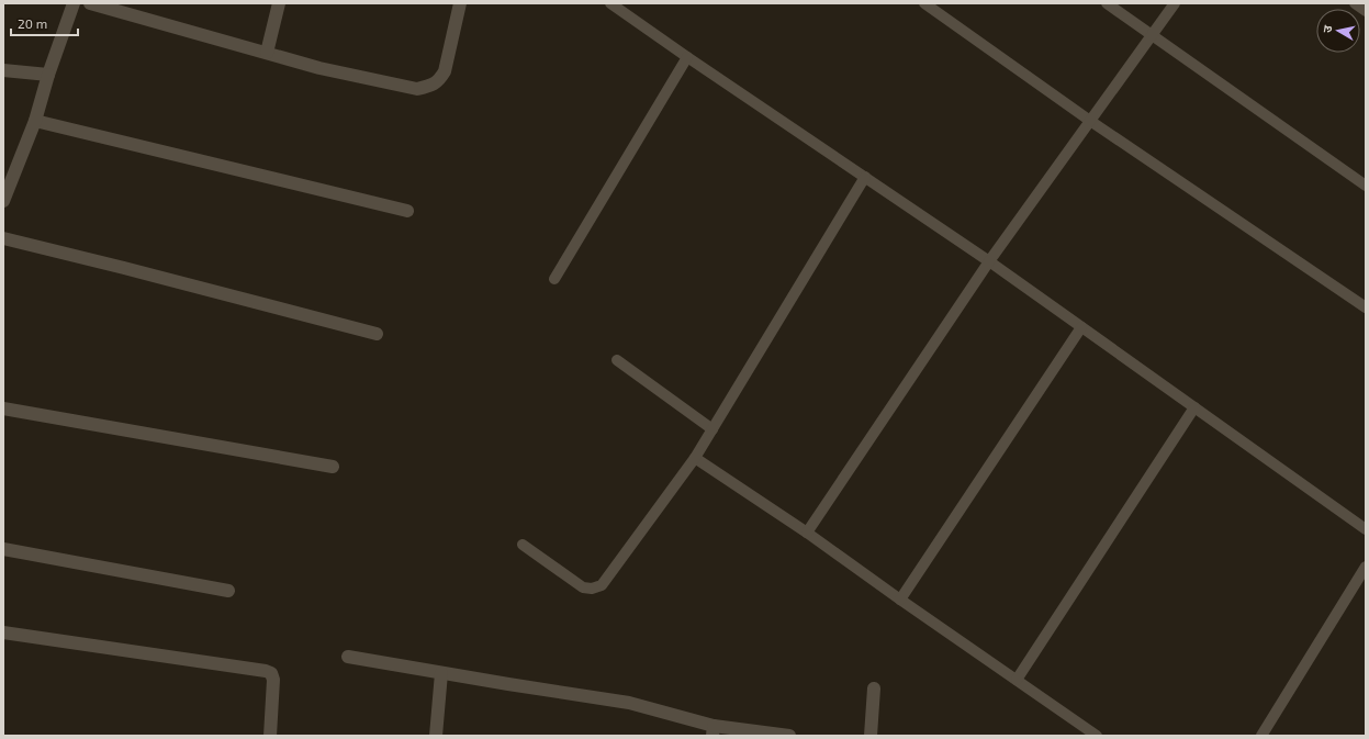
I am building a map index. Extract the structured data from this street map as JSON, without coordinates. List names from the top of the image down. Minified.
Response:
{"scale_bar":"20 m","north":"left"}
